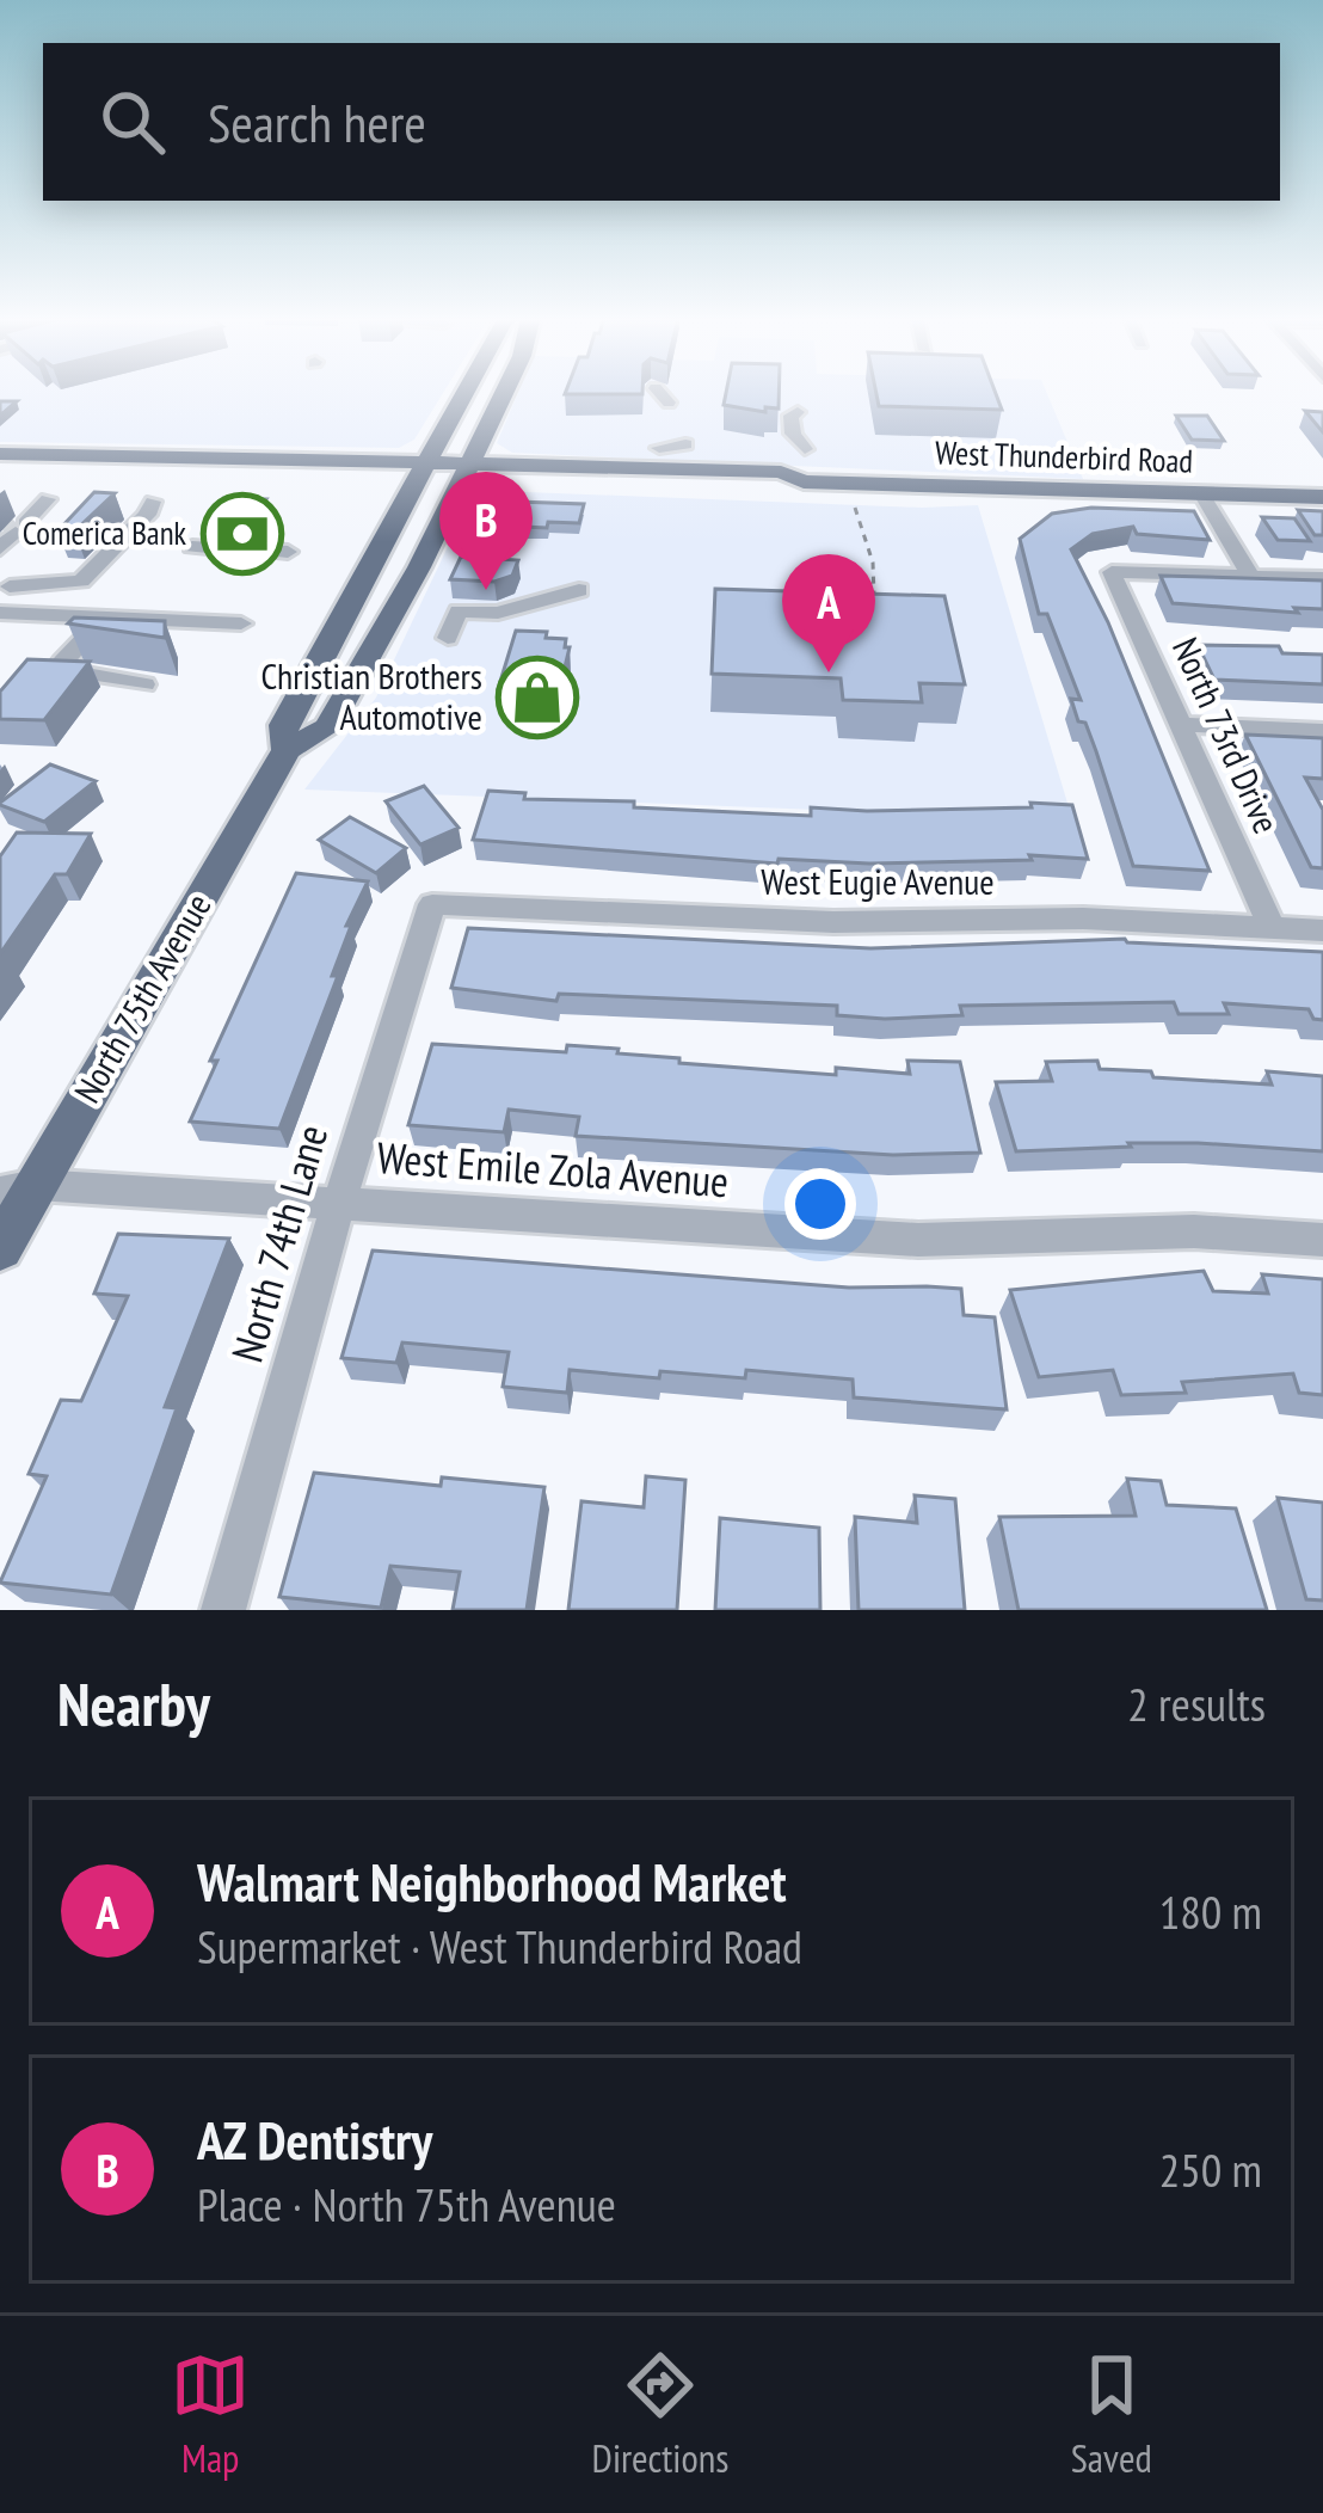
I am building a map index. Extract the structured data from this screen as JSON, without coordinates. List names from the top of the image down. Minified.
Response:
{"streets":{"main road":["West Thunderbird Road","North 75th Avenue"],"street":["North 73rd Drive","West Eugie Avenue","West Emile Zola Avenue","North 74th Lane"]},"crossings":[["West Thunderbird Road","North 75th Avenue"],["North 73rd Drive","West Eugie Avenue"],["West Eugie Avenue","North 74th Lane"],["North 75th Avenue","West Emile Zola Avenue"],["West Emile Zola Avenue","North 74th Lane"]],"places":{"bank":["Comerica Bank"],"shop":["Christian Brothers Automotive"]},"page":{"search":"Search here","pins":["B","A"],"heading":["Nearby","2 results"],"list":[{"mark":"A","name":"Walmart Neighborhood Market","note":"Supermarket · West Thunderbird Road","value":"180 m"},{"mark":"B","name":"AZ Dentistry","note":"Place · North 75th Avenue","value":"250 m"}],"nav":["Map","Directions","Saved"]}}
